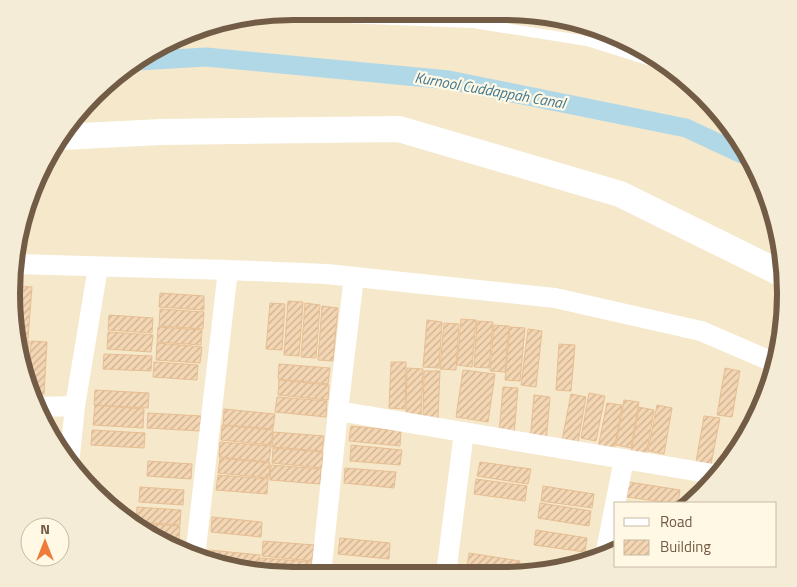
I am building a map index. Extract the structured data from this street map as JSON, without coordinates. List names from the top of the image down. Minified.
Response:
{"water":["Kurnool Cuddappah Canal"],"legend":["Road","Building"],"north":"top"}
